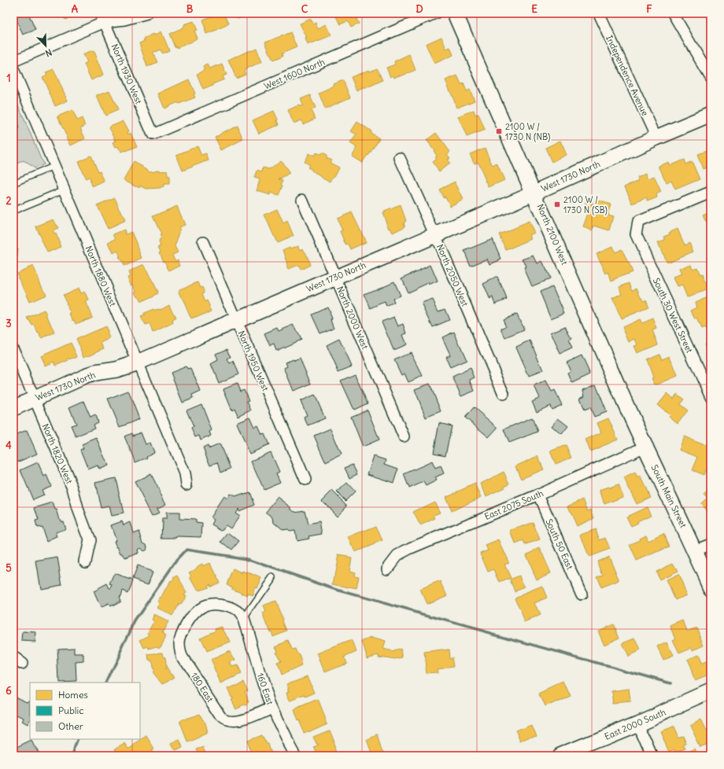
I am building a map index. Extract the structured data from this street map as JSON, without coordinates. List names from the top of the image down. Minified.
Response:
{"streets":{"street":["North 1930 West","West 1600 North","Independence Avenue","West 1730 North","North 2100 West","North 2050 West","North 1880 West","South 30 West Street","North 2000 West","North 1950 West","North 1820 West","South Main Street","East 2075 South","South 50 East","180 East","160 East","East 2000 South"]},"crossings":[["North 1930 West","West 1600 North"],["Independence Avenue","West 1730 North"],["West 1730 North","North 2100 West"],["West 1730 North","North 2050 West"],["West 1730 North","North 1880 West"],["West 1730 North","North 2000 West"],["West 1730 North","North 1950 West"],["West 1730 North","North 1820 West"],["North 2100 West","South Main Street"],["South Main Street","East 2075 South"],["East 2075 South","South 50 East"],["180 East","160 East"]],"places":{"transit":["2100 W / 1730 N (NB)","2100 W / 1730 N (SB)"]},"legend":["Homes","Public","Other"],"north":"bottom right","grid":{"columns":["A","B","C","D","E","F"],"rows":["1","2","3","4","5","6"]}}
